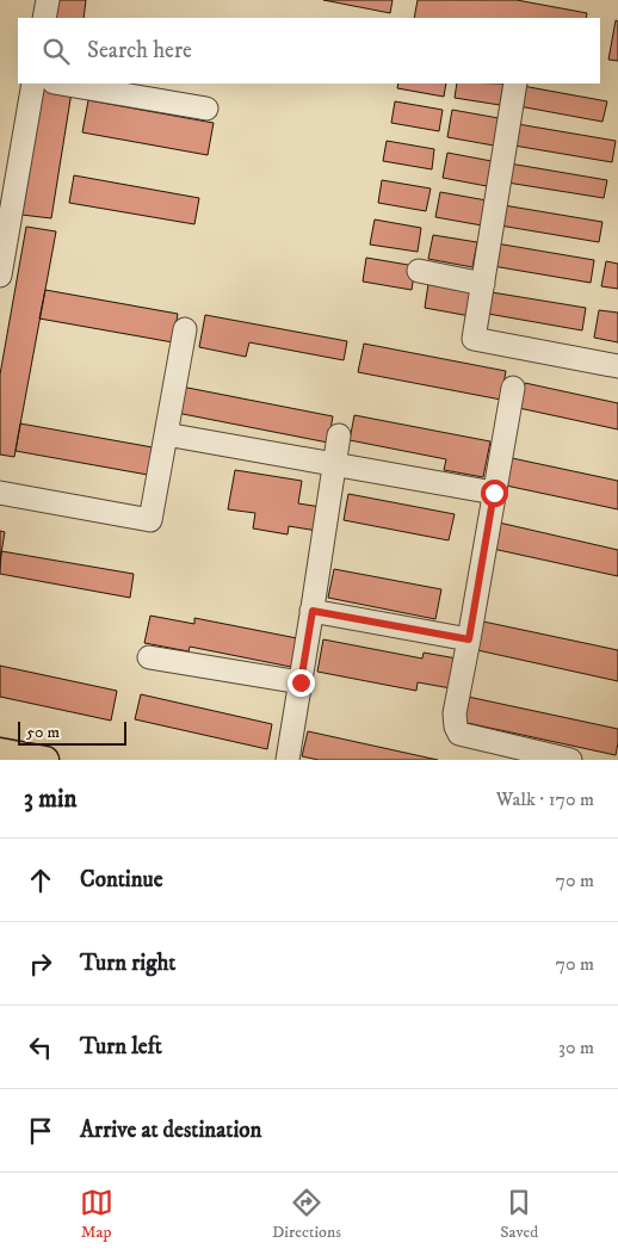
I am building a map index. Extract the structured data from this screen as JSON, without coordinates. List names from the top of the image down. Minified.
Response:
{"scale_bar":"50 m","page":{"search":"Search here","scale":"50 m","heading":["3 min","Walk · 170 m"],"list":[["Continue","70 m"],["Turn right","70 m"],["Turn left","30 m"],"Arrive at destination"],"nav":["Map","Directions","Saved"]}}
